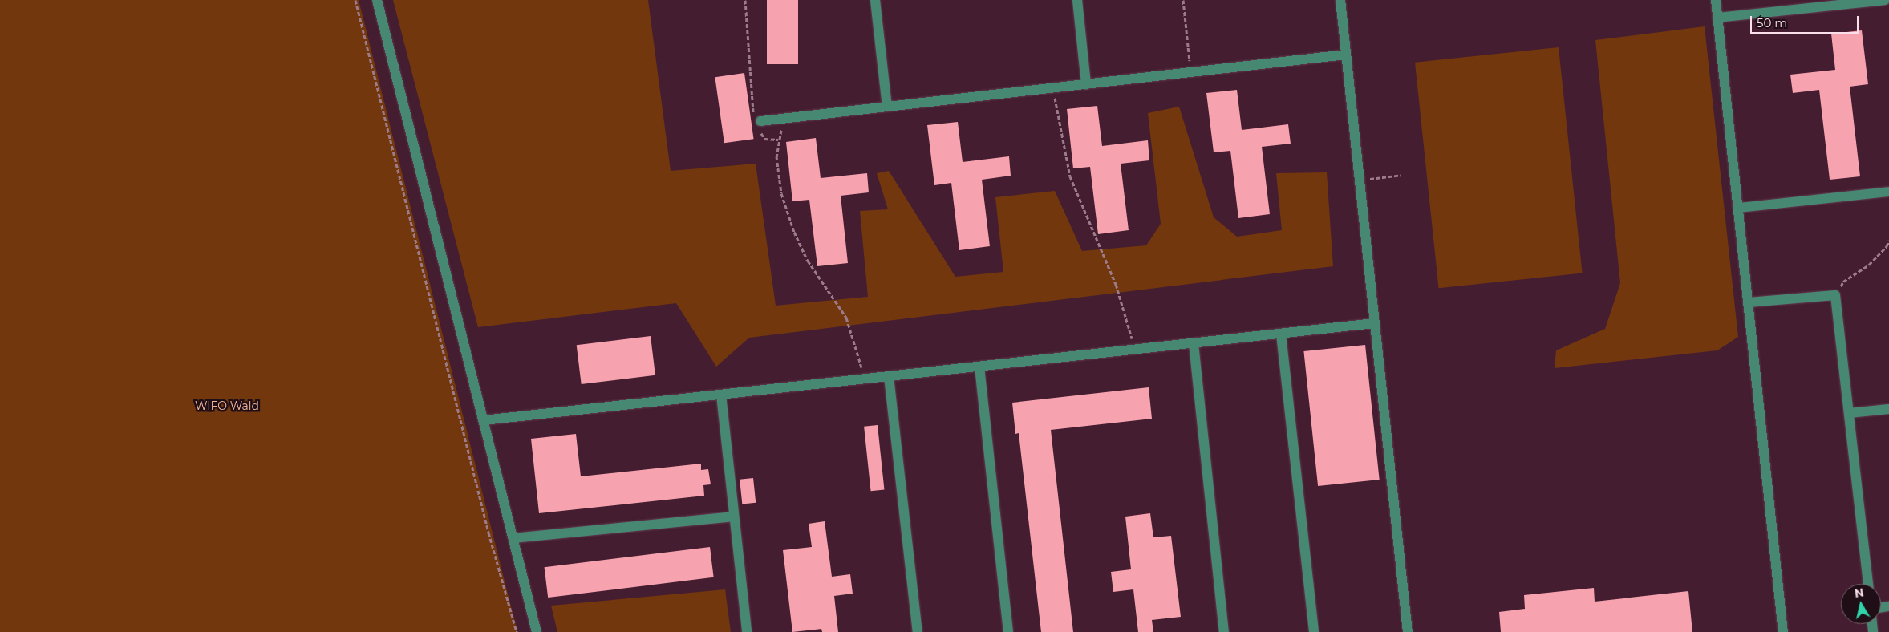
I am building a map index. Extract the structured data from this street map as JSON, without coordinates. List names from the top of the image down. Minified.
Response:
{"parks":["WIFO Wald"],"scale_bar":"50 m","north":"top"}
